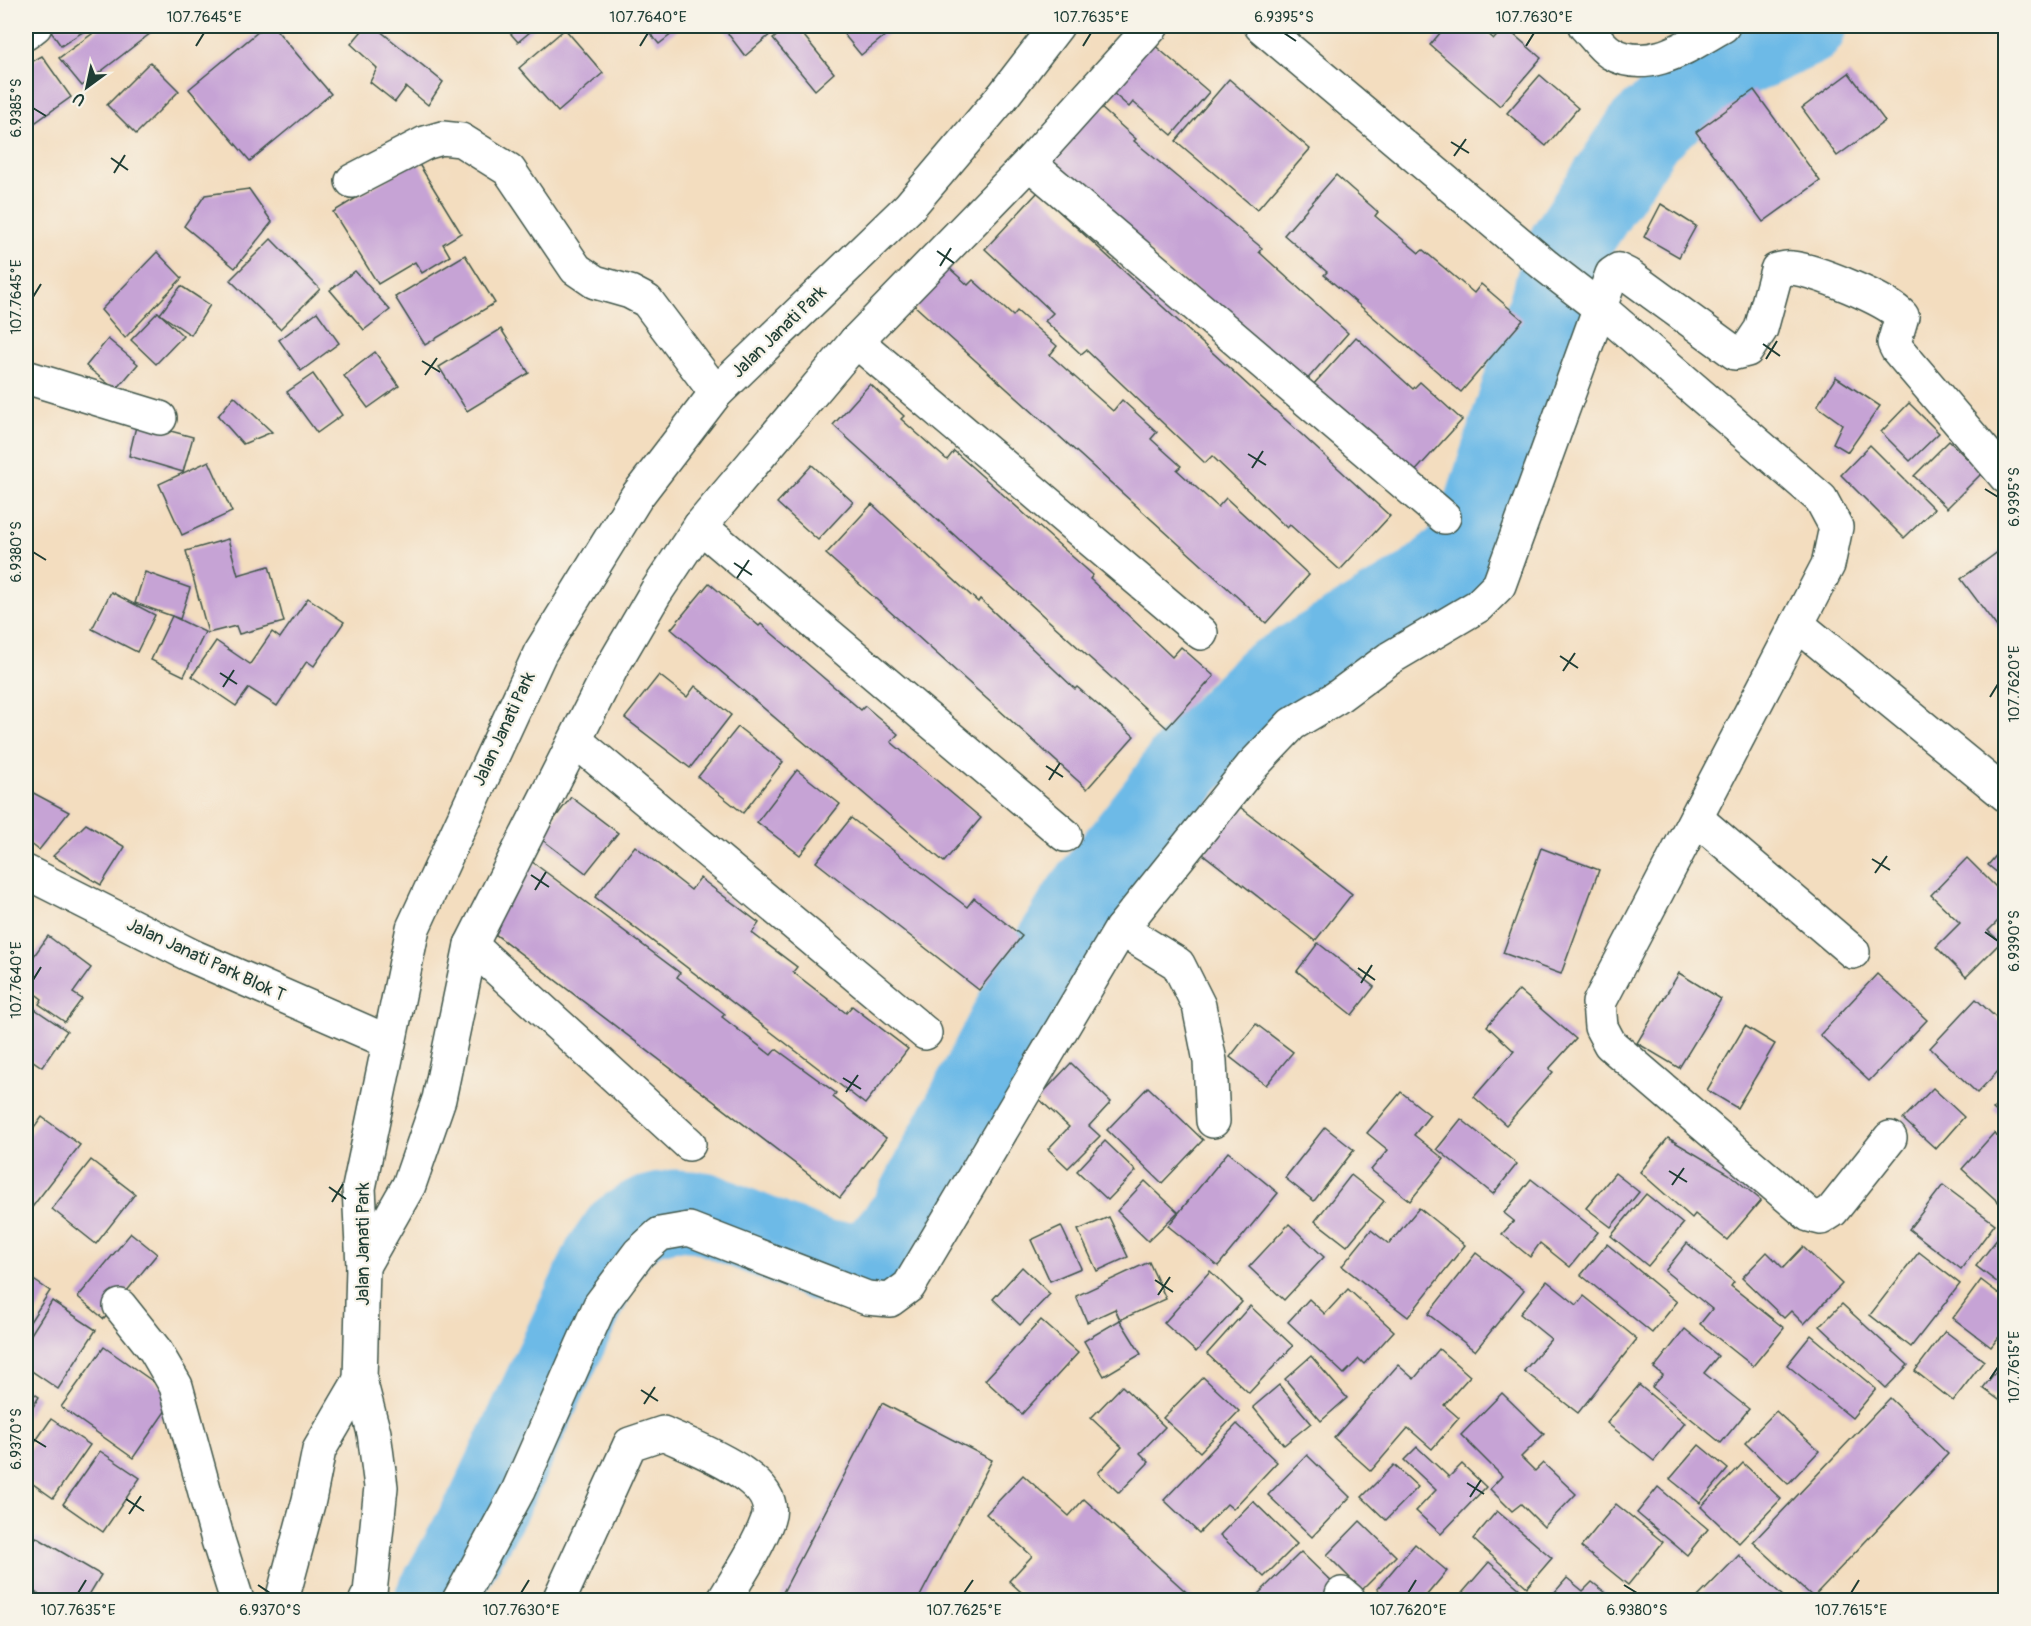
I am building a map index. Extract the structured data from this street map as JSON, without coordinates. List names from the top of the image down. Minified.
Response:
{"streets":{"street":["Jalan Janati Park","Jalan Janati Park Blok T"]},"crossings":[["Jalan Janati Park","Jalan Janati Park Blok T"]],"north":"bottom left","coordinates":["107.7645°E","107.7640°E","107.7635°E","6.9395°S","107.7630°E","6.9385°S","6.9380°S","107.7620°E","6.9390°S","107.7615°E","6.9370°S","107.7625°E"]}
